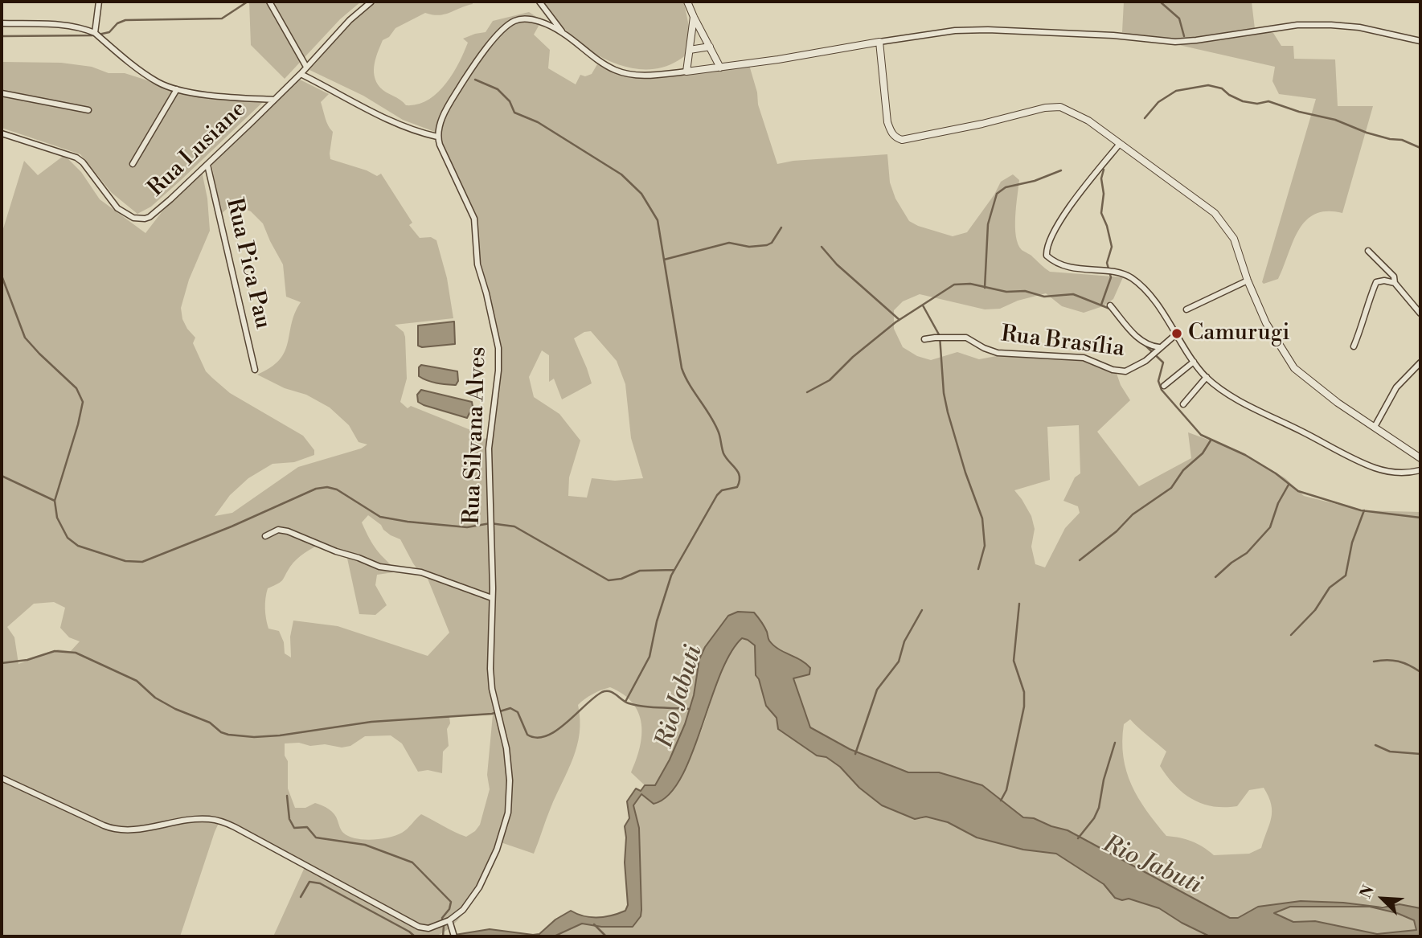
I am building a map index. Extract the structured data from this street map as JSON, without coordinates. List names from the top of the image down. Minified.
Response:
{"streets":{"street":["Rua Lusiane","Rua Pica Pau","Rua Brasília","Rua Silvana Alves"]},"crossings":[["Rua Lusiane","Rua Pica Pau"]],"water":["Rio Jabuti"],"places":["Camurugi"],"north":"top left"}
